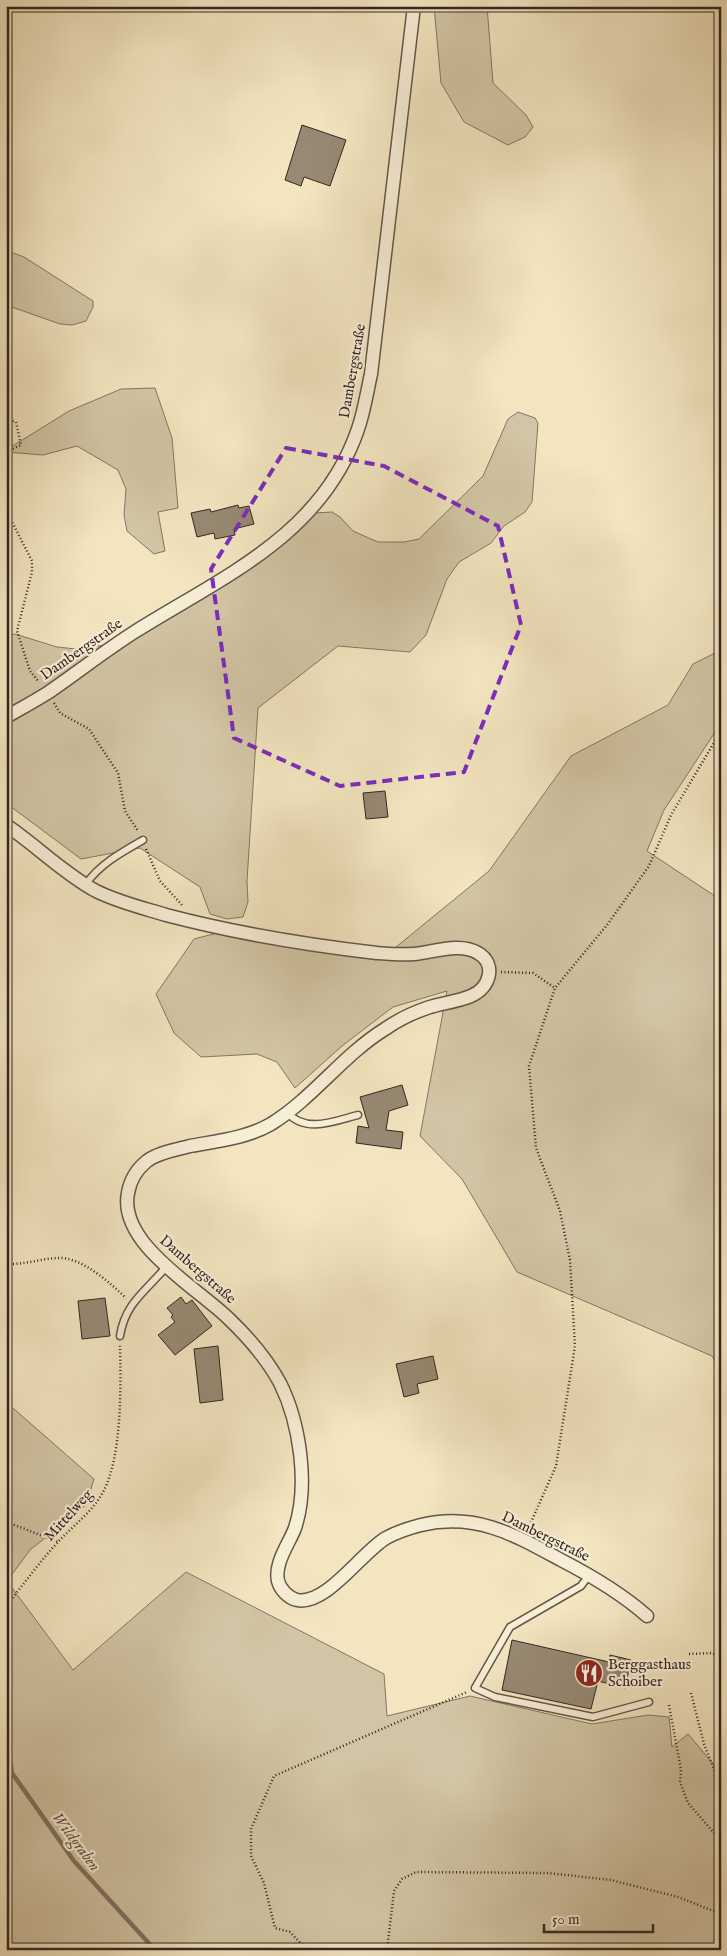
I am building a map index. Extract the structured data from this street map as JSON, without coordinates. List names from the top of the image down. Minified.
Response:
{"streets":{"street":["Dambergstraße"],"path":["Mittelweg"]},"water":["Wildgraben"],"places":{"restaurant":["Berggasthaus Schoiber"]},"scale_bar":"50 m"}
